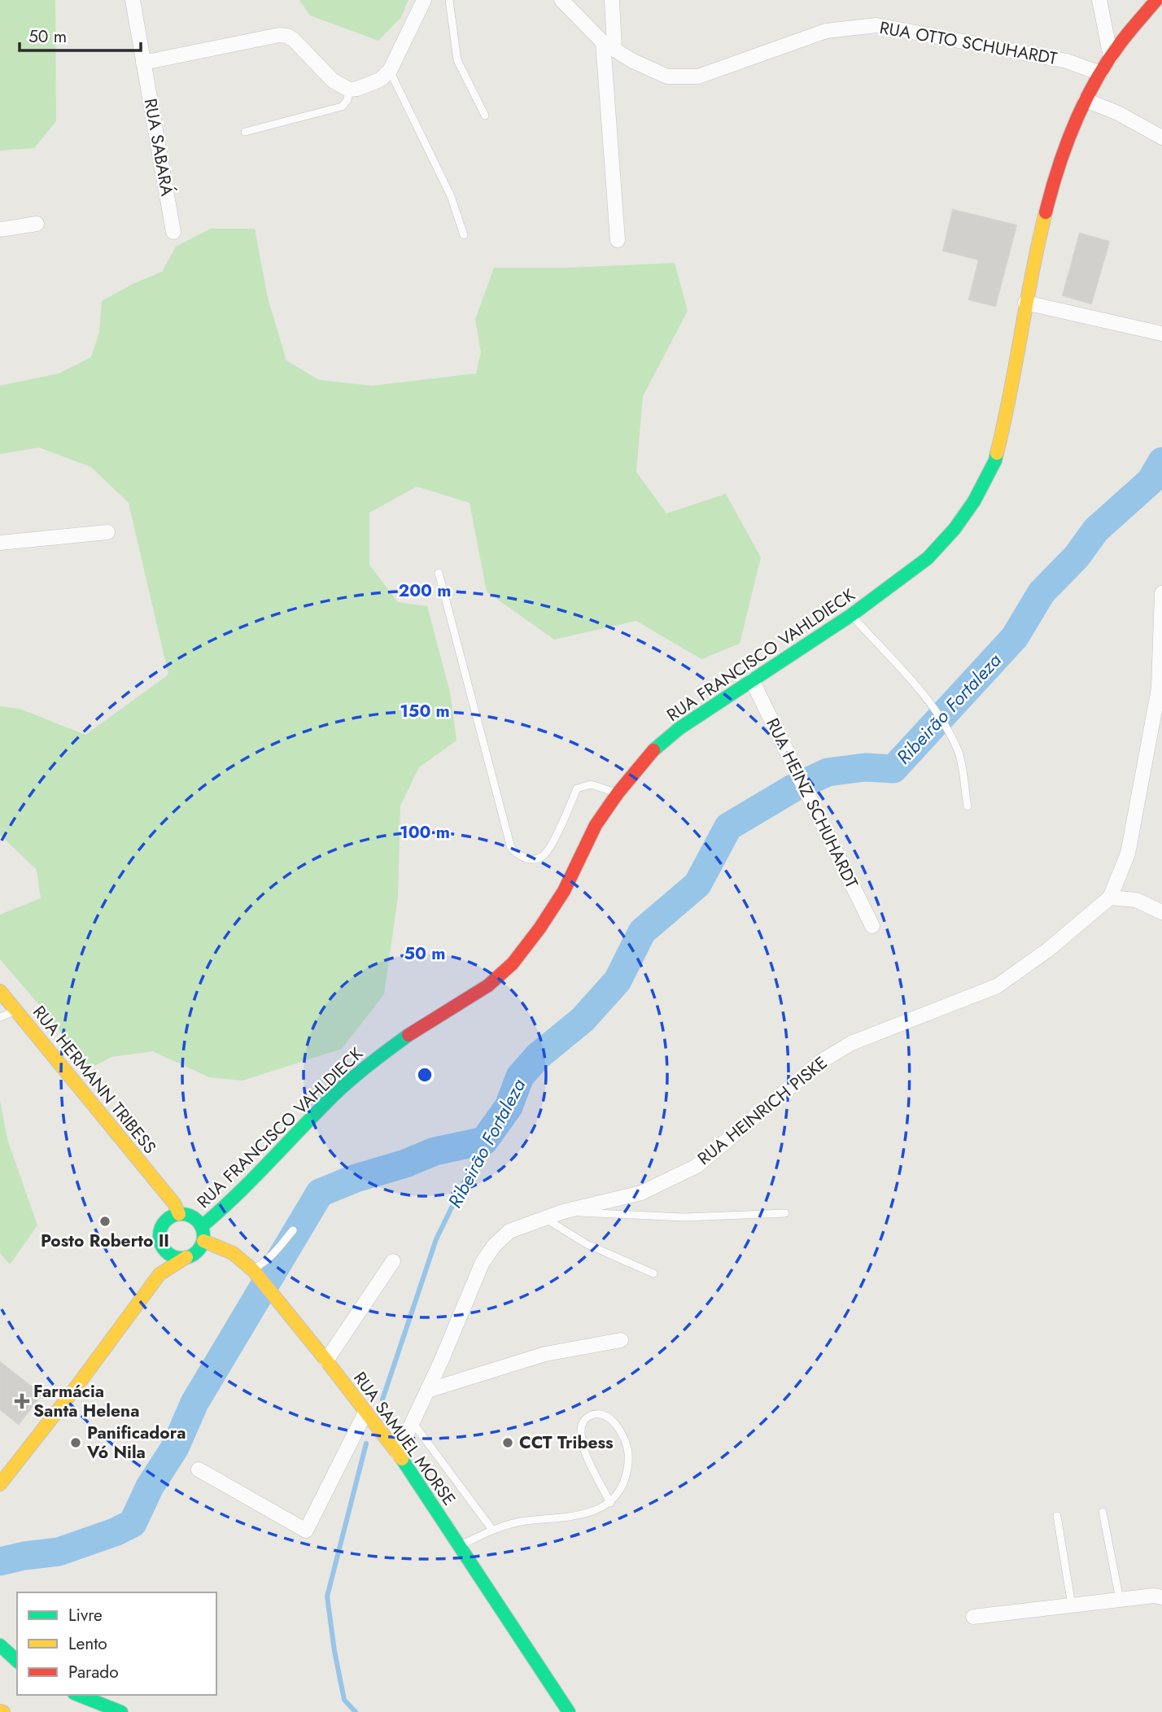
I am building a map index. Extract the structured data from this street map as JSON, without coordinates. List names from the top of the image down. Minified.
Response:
{"streets":{"main road":["RUA FRANCISCO VAHLDIECK","RUA HERMANN TRIBESS","RUA SAMUEL MORSE"],"street":["RUA OTTO SCHUHARDT","RUA SABARÁ","RUA HEINZ SCHUHARDT","RUA HEINRICH PISKE"]},"crossings":[["RUA OTTO SCHUHARDT","RUA FRANCISCO VAHLDIECK"],["RUA FRANCISCO VAHLDIECK","RUA HEINZ SCHUHARDT"],["RUA FRANCISCO VAHLDIECK","RUA HERMANN TRIBESS"],["RUA FRANCISCO VAHLDIECK","RUA SAMUEL MORSE"],["RUA HERMANN TRIBESS","RUA SAMUEL MORSE"],["RUA HEINRICH PISKE","RUA SAMUEL MORSE"]],"water":["Ribeirão Fortaleza"],"places":{"other":["Posto Roberto II","Panificadora Vó Nila","CCT Tribess"],"health":["Farmácia Santa Helena"]},"legend":["Livre","Lento","Parado"],"scale_bar":"50 m","rings":["200 m","150 m","100 m","50 m"]}
